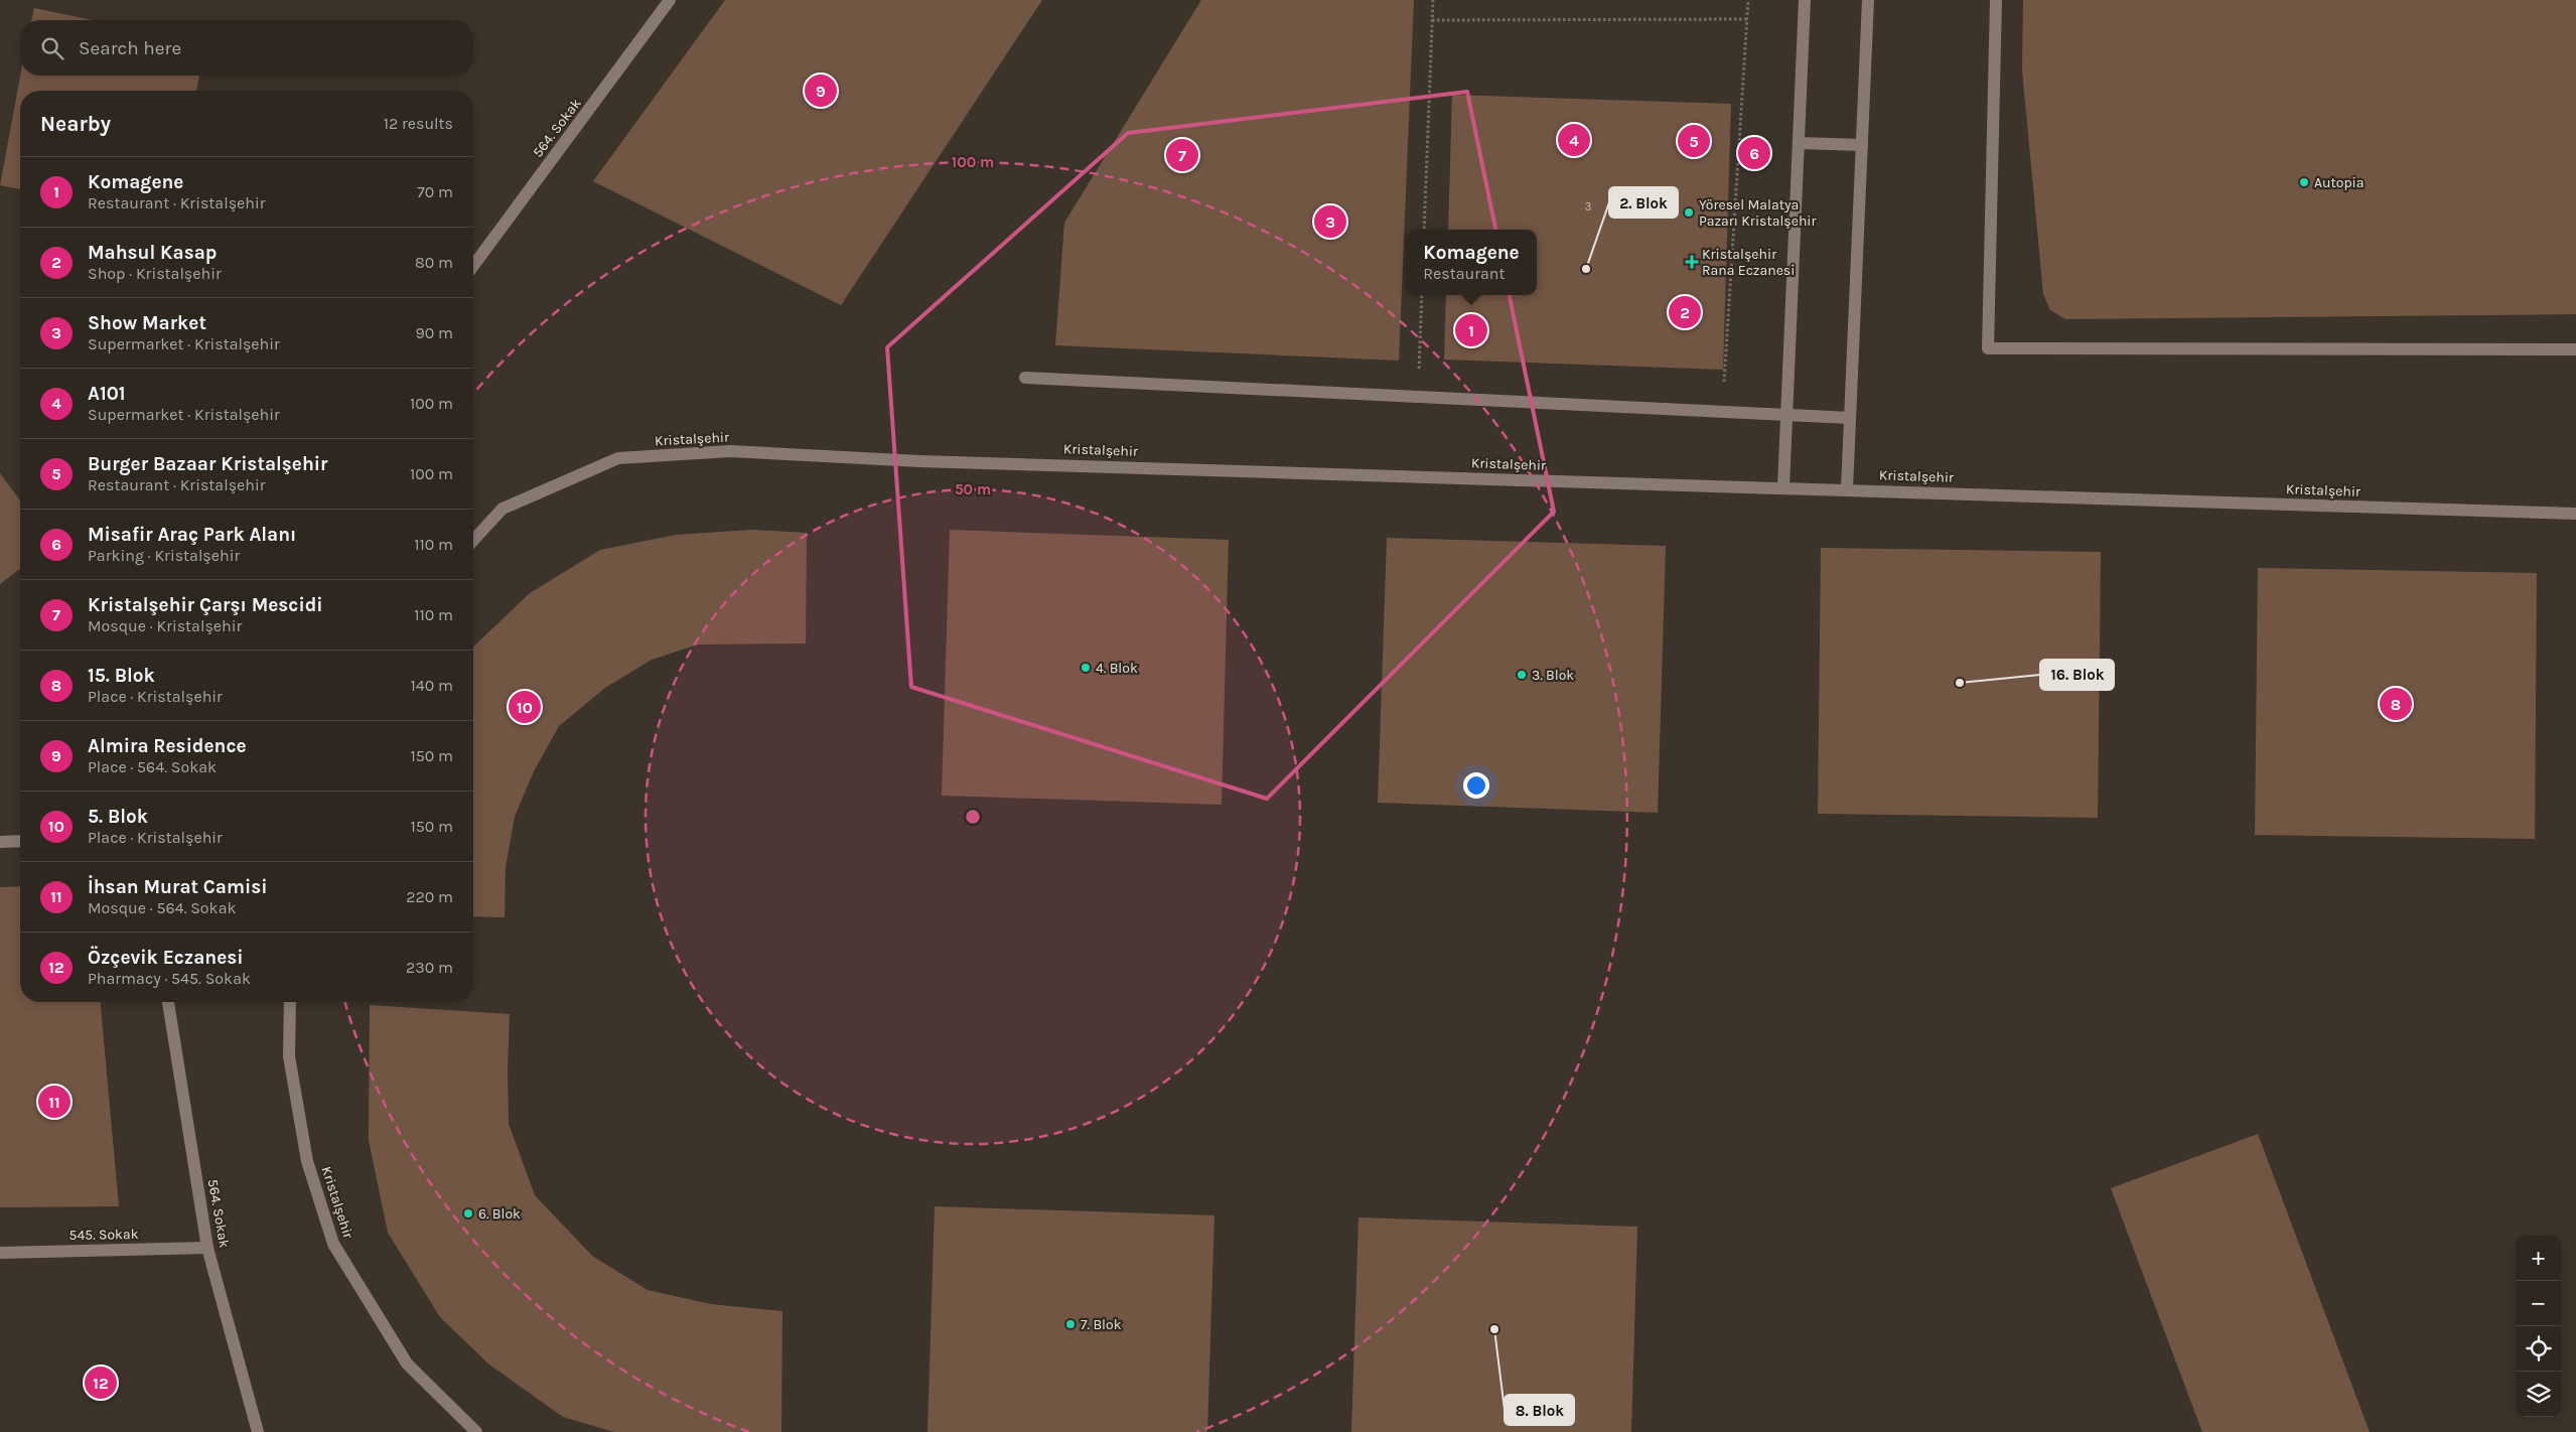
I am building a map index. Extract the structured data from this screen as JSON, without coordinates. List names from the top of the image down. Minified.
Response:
{"streets":{"street":["564. Sokak","Kristalşehir","545. Sokak"]},"crossings":[["564. Sokak","545. Sokak"]],"places":{"other":["Autopia","Yöresel Malatya Pazarı Kristalşehir","2. Blok","4. Blok","3. Blok","16. Blok","6. Blok","7. Blok","8. Blok"],"health":["Kristalşehir Rana Eczanesi"]},"house_numbers":["3"],"page":{"search":"Search here","pins":["9","4","5","6","7","3","2","1","8","10","11","12"],"heading":["Nearby","12 results"],"list":[{"mark":"1","name":"Komagene","note":"Restaurant · Kristalşehir","value":"70 m"},{"mark":"2","name":"Mahsul Kasap","note":"Shop · Kristalşehir","value":"80 m"},{"mark":"3","name":"Show Market","note":"Supermarket · Kristalşehir","value":"90 m"},{"mark":"4","name":"A101","note":"Supermarket · Kristalşehir","value":"100 m"},{"mark":"5","name":"Burger Bazaar Kristalşehir","note":"Restaurant · Kristalşehir","value":"100 m"},{"mark":"6","name":"Misafir Araç Park Alanı","note":"Parking · Kristalşehir","value":"110 m"},{"mark":"7","name":"Kristalşehir Çarşı Mescidi","note":"Mosque · Kristalşehir","value":"110 m"},{"mark":"8","name":"15. Blok","note":"Place · Kristalşehir","value":"140 m"},{"mark":"9","name":"Almira Residence","note":"Place · 564. Sokak","value":"150 m"},{"mark":"10","name":"5. Blok","note":"Place · Kristalşehir","value":"150 m"},{"mark":"11","name":"İhsan Murat Camisi","note":"Mosque · 564. Sokak","value":"220 m"},{"mark":"12","name":"Özçevik Eczanesi","note":"Pharmacy · 545. Sokak","value":"230 m"}],"popup":["Komagene","Restaurant"],"map_buttons":["+","−"]},"rings":["100 m","50 m"]}
